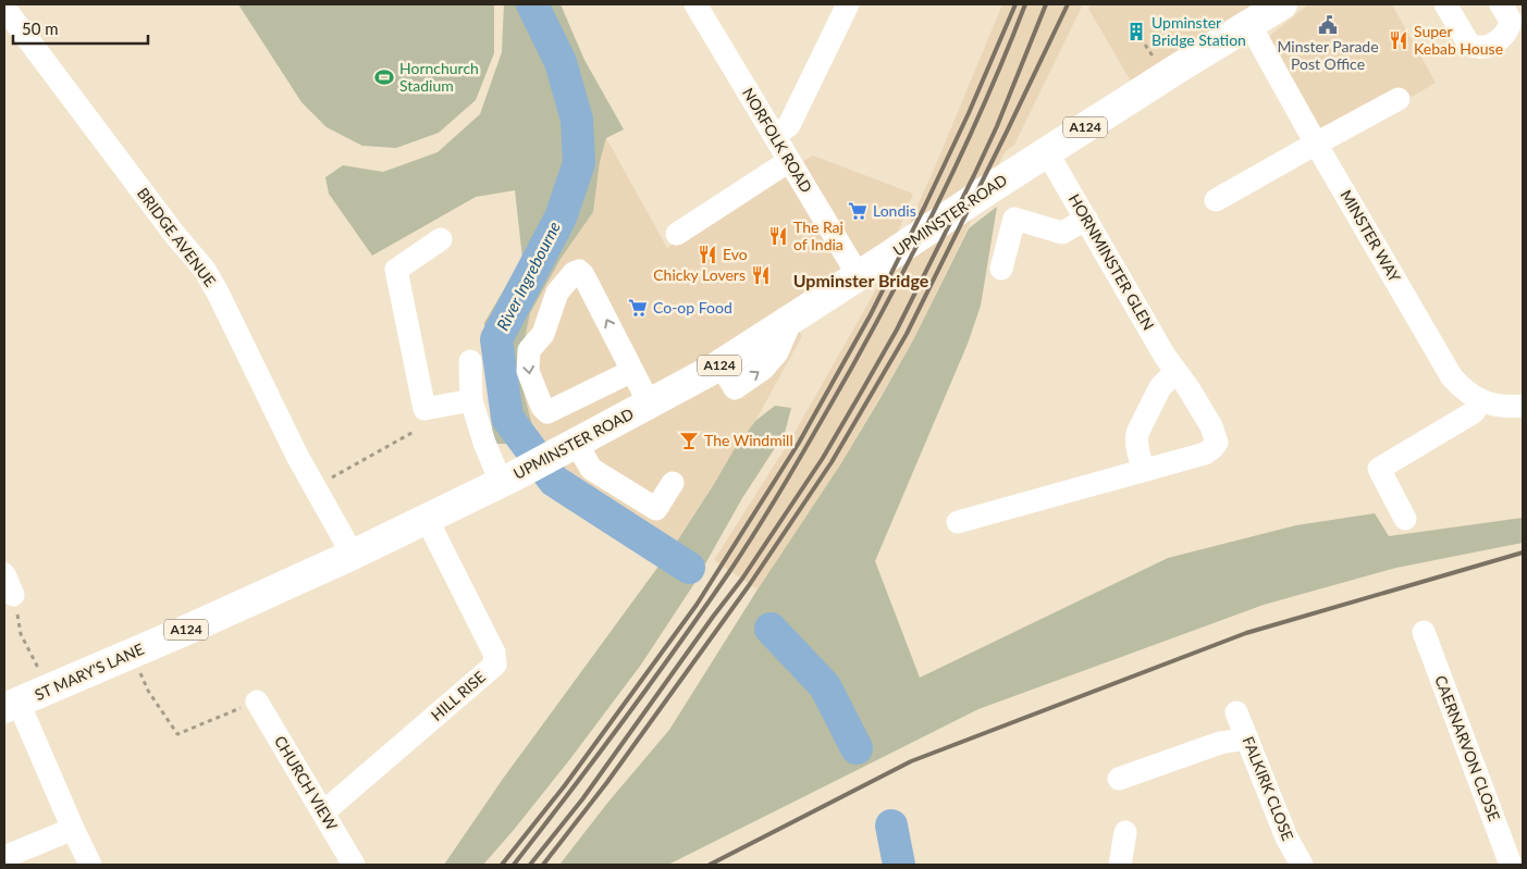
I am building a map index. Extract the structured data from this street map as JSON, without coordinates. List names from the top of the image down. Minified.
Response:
{"streets":{"main road":["A124","UPMINSTER ROAD","ST MARY'S LANE"],"street":["NORFOLK ROAD","MINSTER WAY","BRIDGE AVENUE","HORNMINSTER GLEN","HILL RISE","CAERNARVON CLOSE","CHURCH VIEW","FALKIRK CLOSE"]},"crossings":[["NORFOLK ROAD","UPMINSTER ROAD"],["UPMINSTER ROAD","MINSTER WAY"],["UPMINSTER ROAD","BRIDGE AVENUE"],["UPMINSTER ROAD","HORNMINSTER GLEN"],["UPMINSTER ROAD","ST MARY'S LANE"],["UPMINSTER ROAD","HILL RISE"],["BRIDGE AVENUE","ST MARY'S LANE"],["HILL RISE","CHURCH VIEW"]],"districts":["Upminster Bridge"],"water":["River Ingrebourne"],"places":{"public building":["Minster Parade Post Office"],"building":["Upminster Bridge Station"],"restaurant":["Super Kebab House","The Raj of India","Evo","Chicky Lovers"],"sports":["Hornchurch Stadium"],"supermarket":["Londis","Co-op Food"],"bar":["The Windmill"]},"scale_bar":"50 m"}
